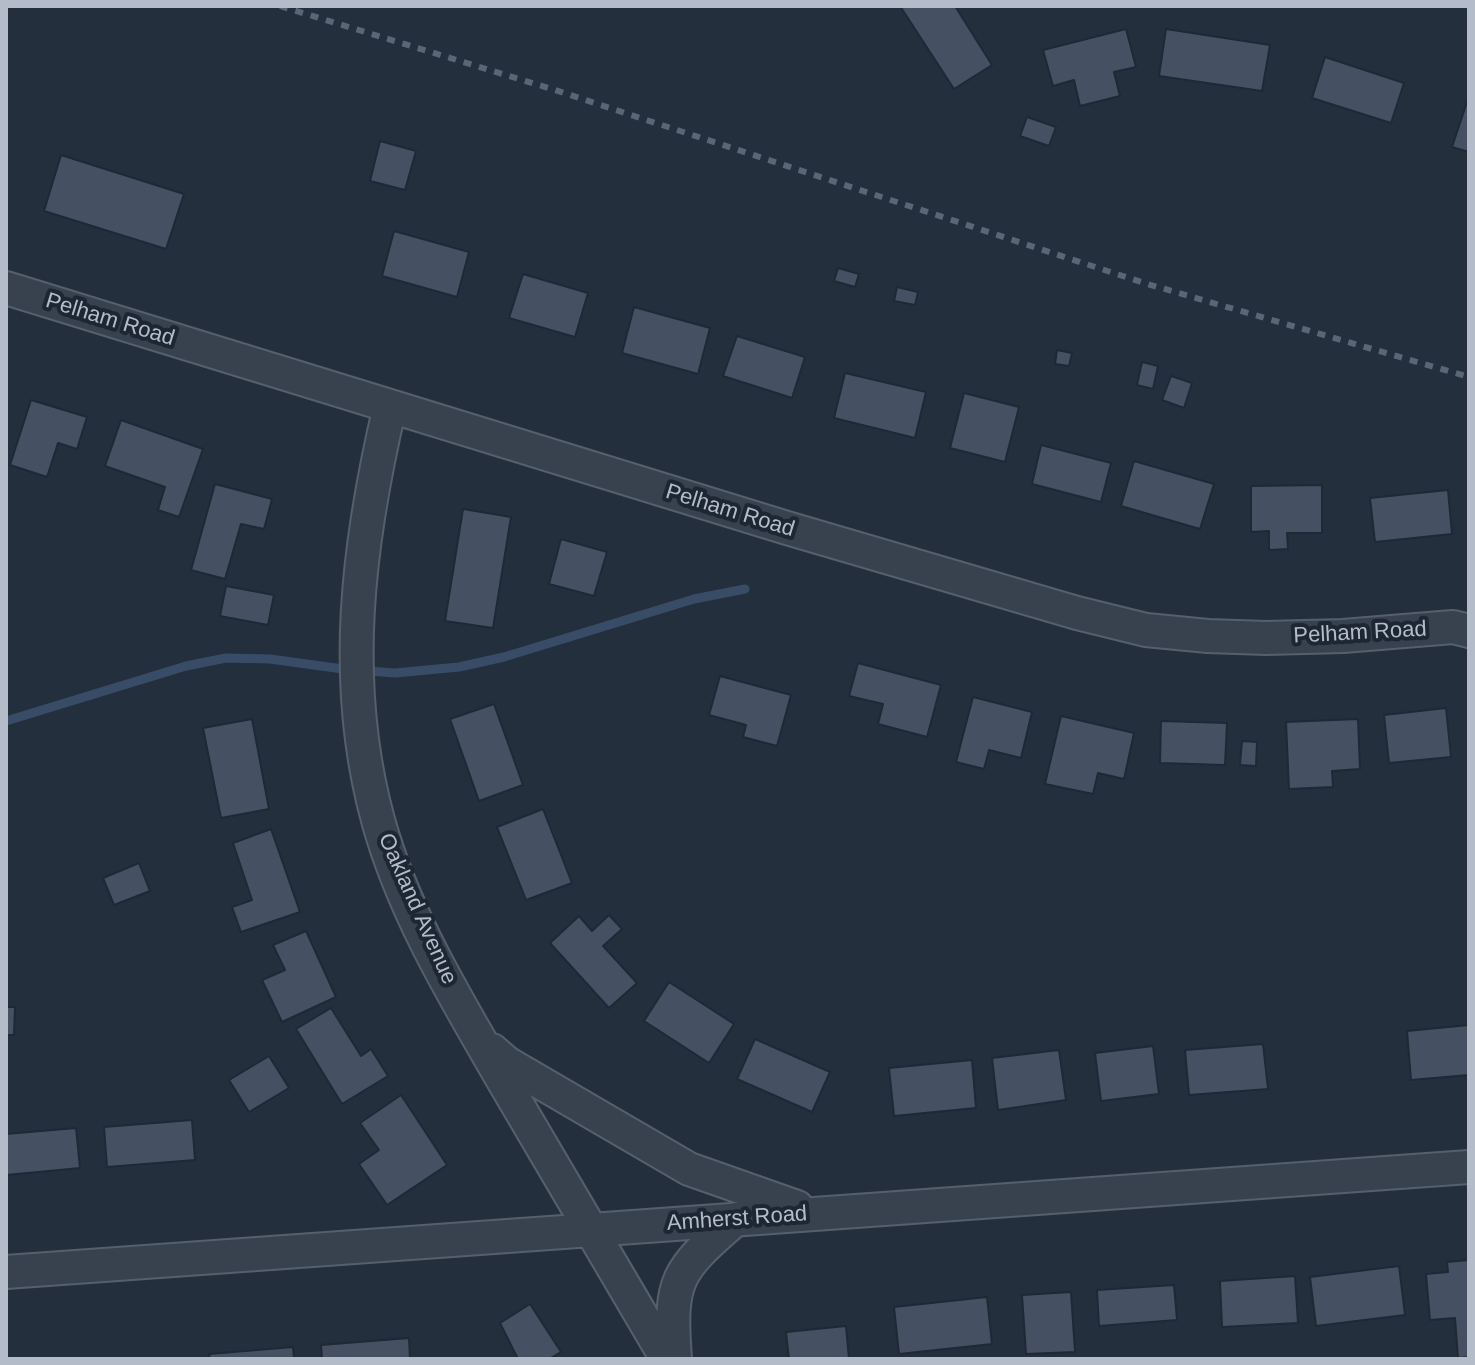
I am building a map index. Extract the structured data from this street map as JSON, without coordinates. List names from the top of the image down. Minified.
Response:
{"streets":{"street":["Pelham Road","Oakland Avenue","Amherst Road"]},"crossings":[["Pelham Road","Oakland Avenue"],["Oakland Avenue","Amherst Road"]]}
